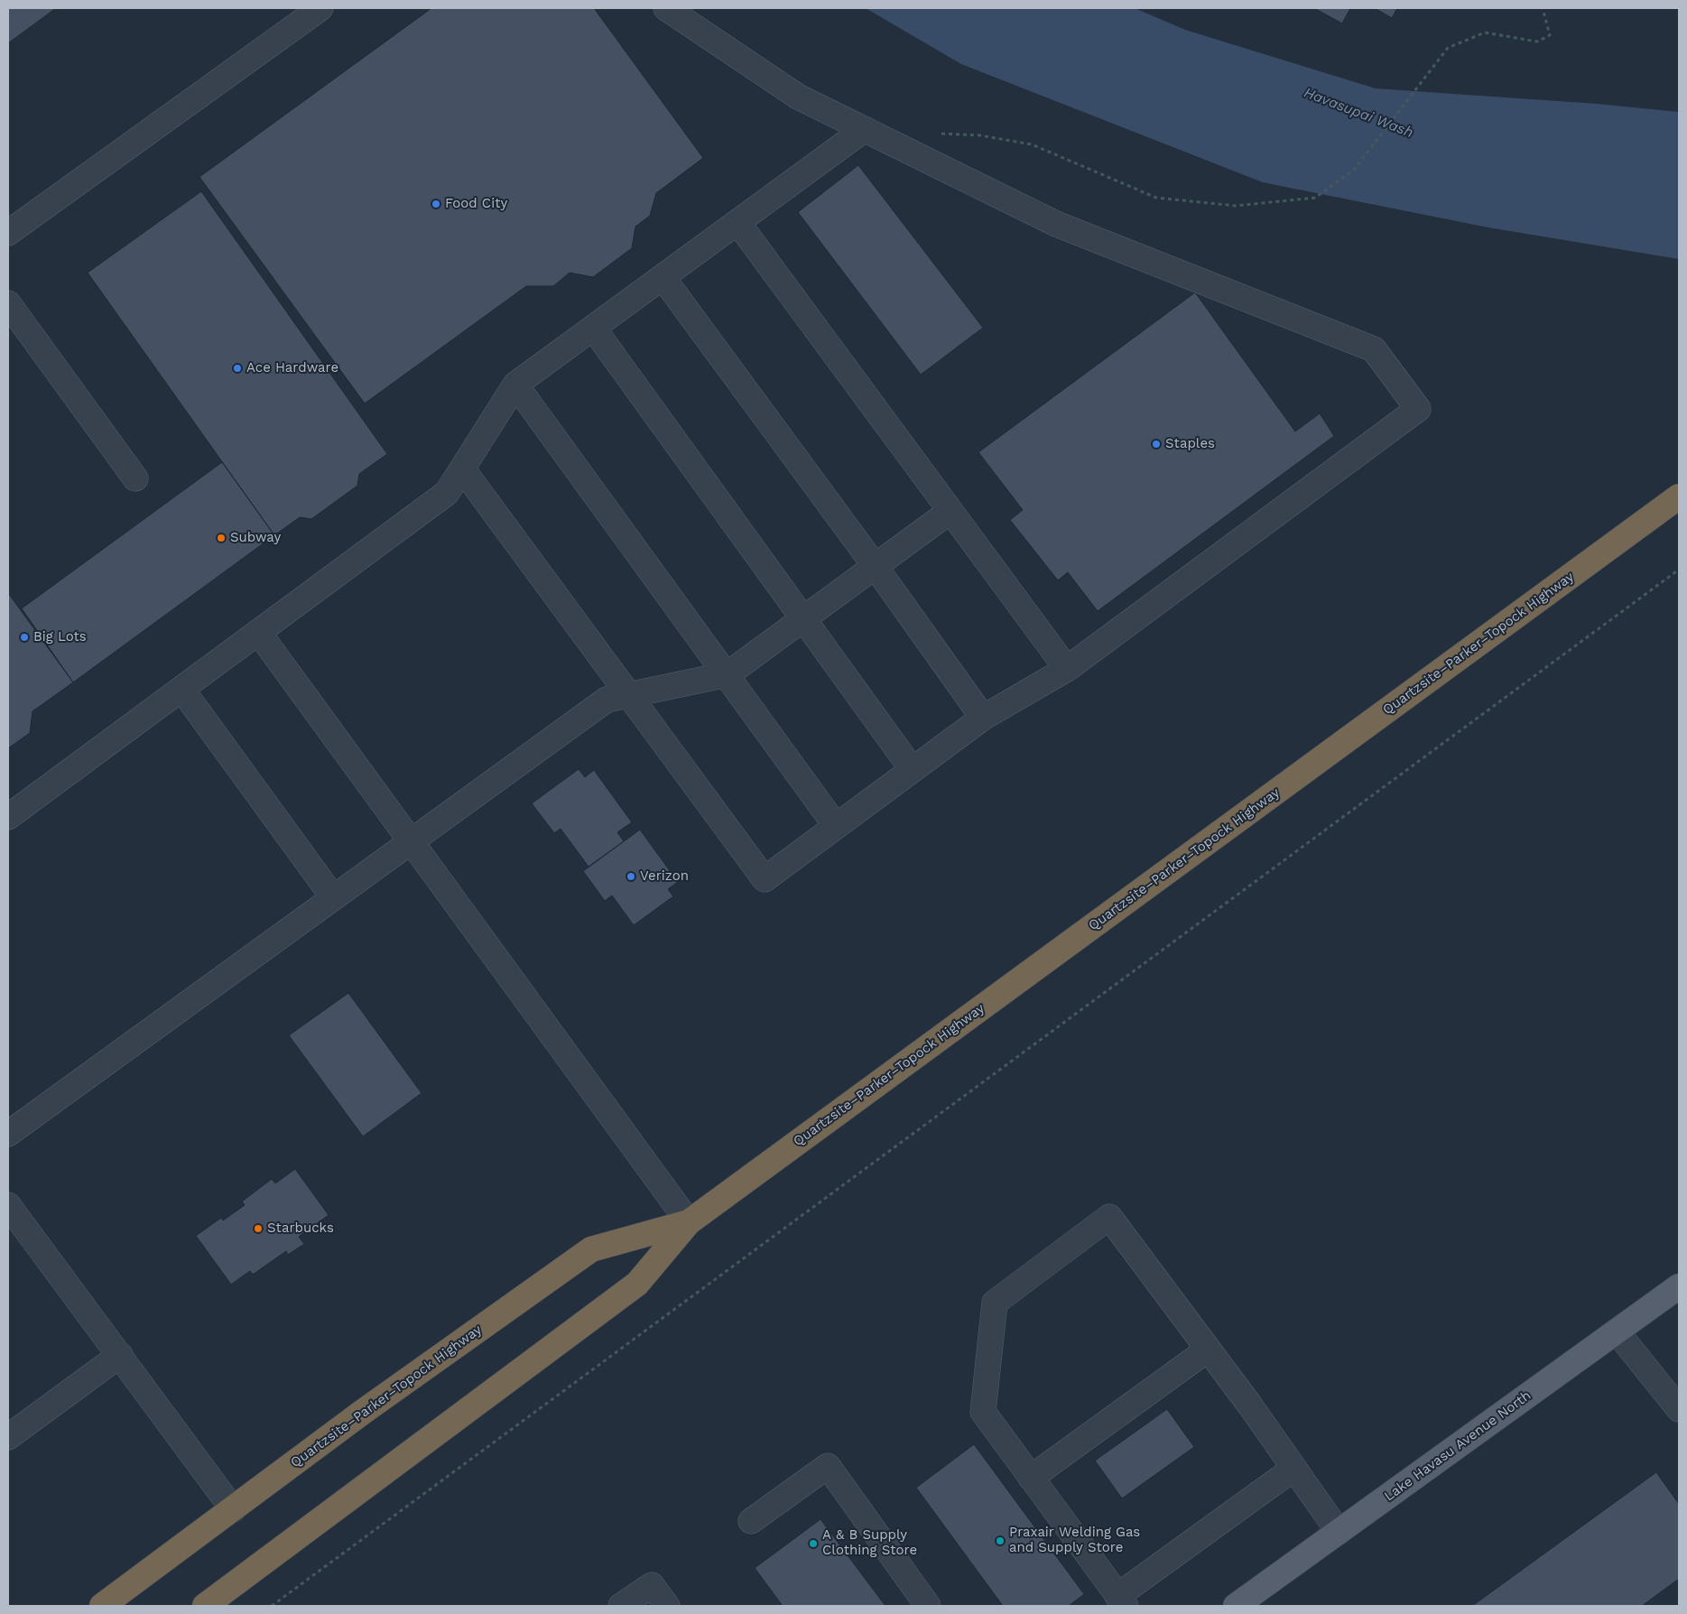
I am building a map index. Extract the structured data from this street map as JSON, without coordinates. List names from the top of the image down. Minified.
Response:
{"streets":{"highway":["Quartzsite–Parker–Topock Highway"],"main road":["Lake Havasu Avenue North"]},"water":["Havasupai Wash"],"places":["Food City","Ace Hardware","Staples","Subway","Big Lots","Verizon","Starbucks","Praxair Welding Gas and Supply Store","A & B Supply Clothing Store"]}
